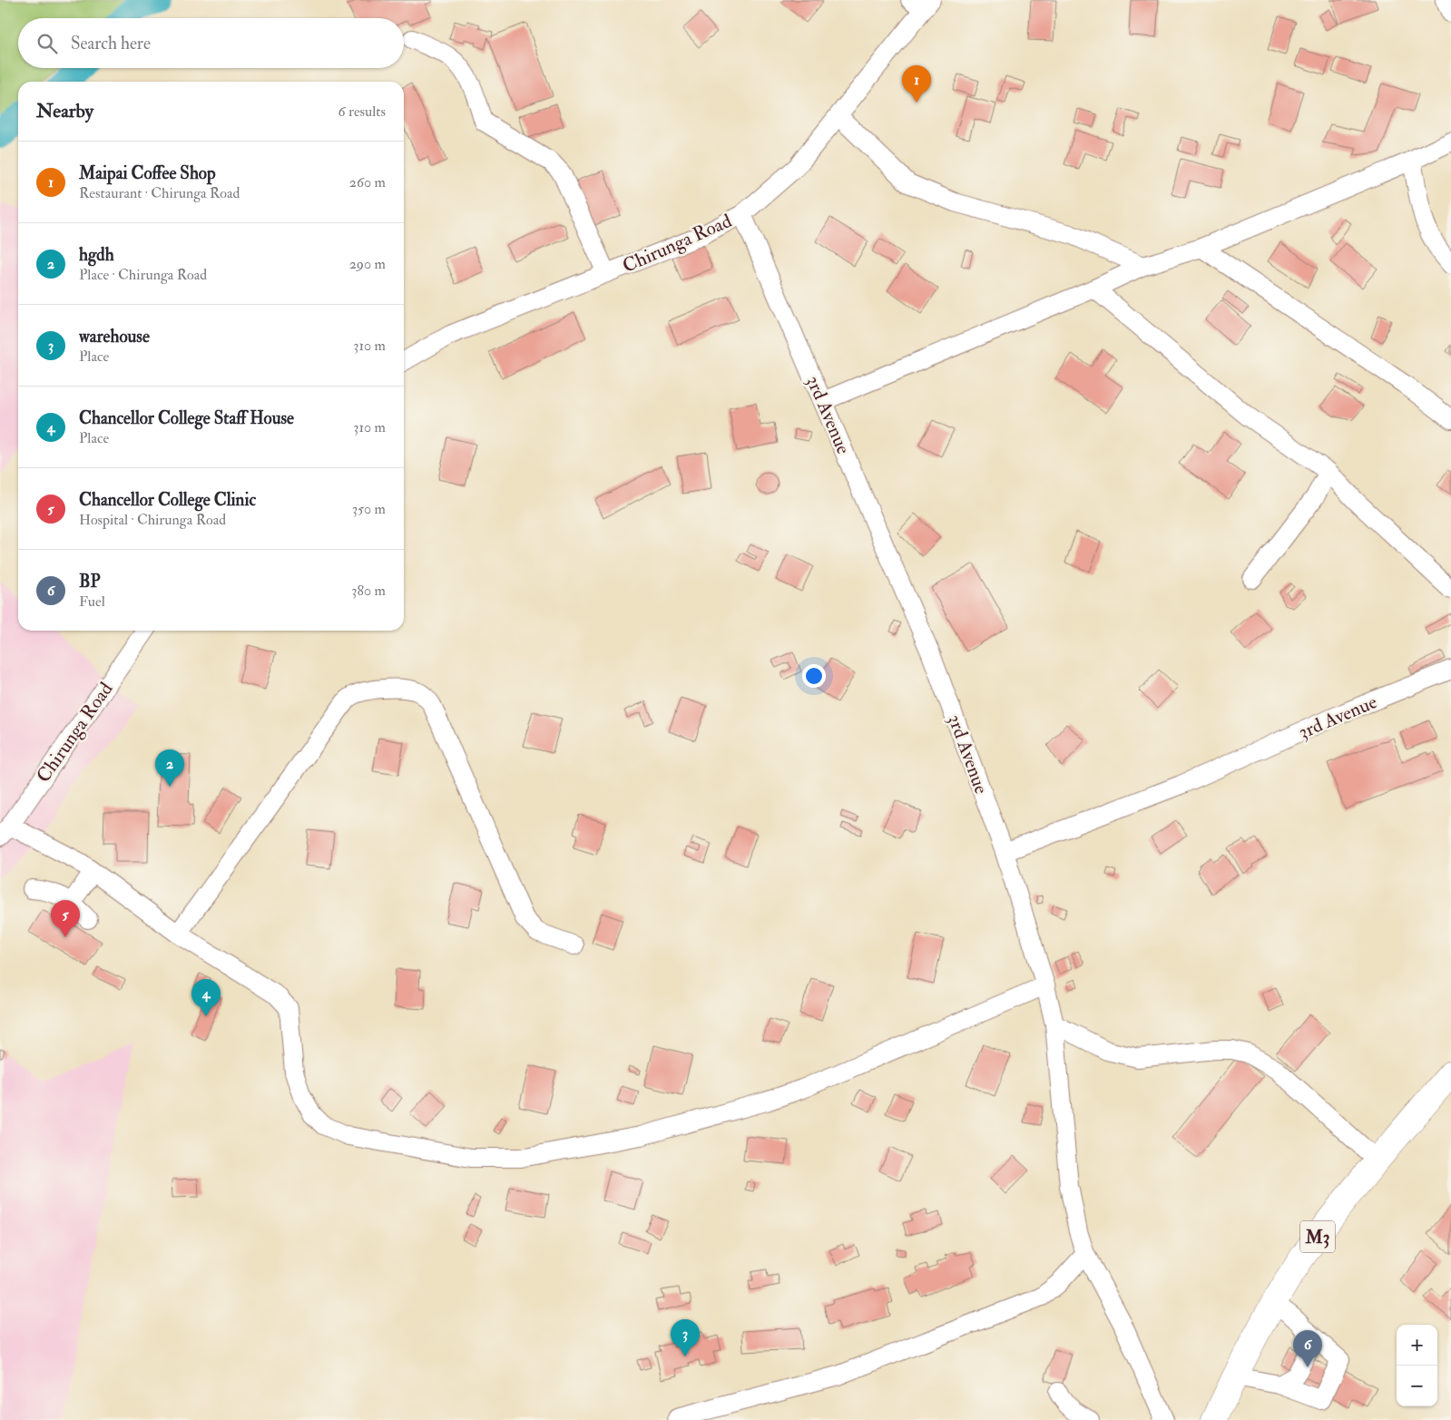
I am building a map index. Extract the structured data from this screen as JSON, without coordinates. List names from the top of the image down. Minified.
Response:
{"streets":{"highway":["M3"],"street":["Chirunga Road","3rd Avenue"]},"crossings":[["Chirunga Road","3rd Avenue"]],"page":{"search":"Search here","pins":["1","2","5","4","3","6"],"heading":["Nearby","6 results"],"list":[{"mark":"1","name":"Maipai Coffee Shop","note":"Restaurant · Chirunga Road","value":"260 m"},{"mark":"2","name":"hgdh","note":"Place · Chirunga Road","value":"290 m"},{"mark":"3","name":"warehouse","note":"Place","value":"310 m"},{"mark":"4","name":"Chancellor College Staff House","note":"Place","value":"310 m"},{"mark":"5","name":"Chancellor College Clinic","note":"Hospital · Chirunga Road","value":"350 m"},{"mark":"6","name":"BP","note":"Fuel","value":"380 m"}],"map_buttons":["+","−"]}}
